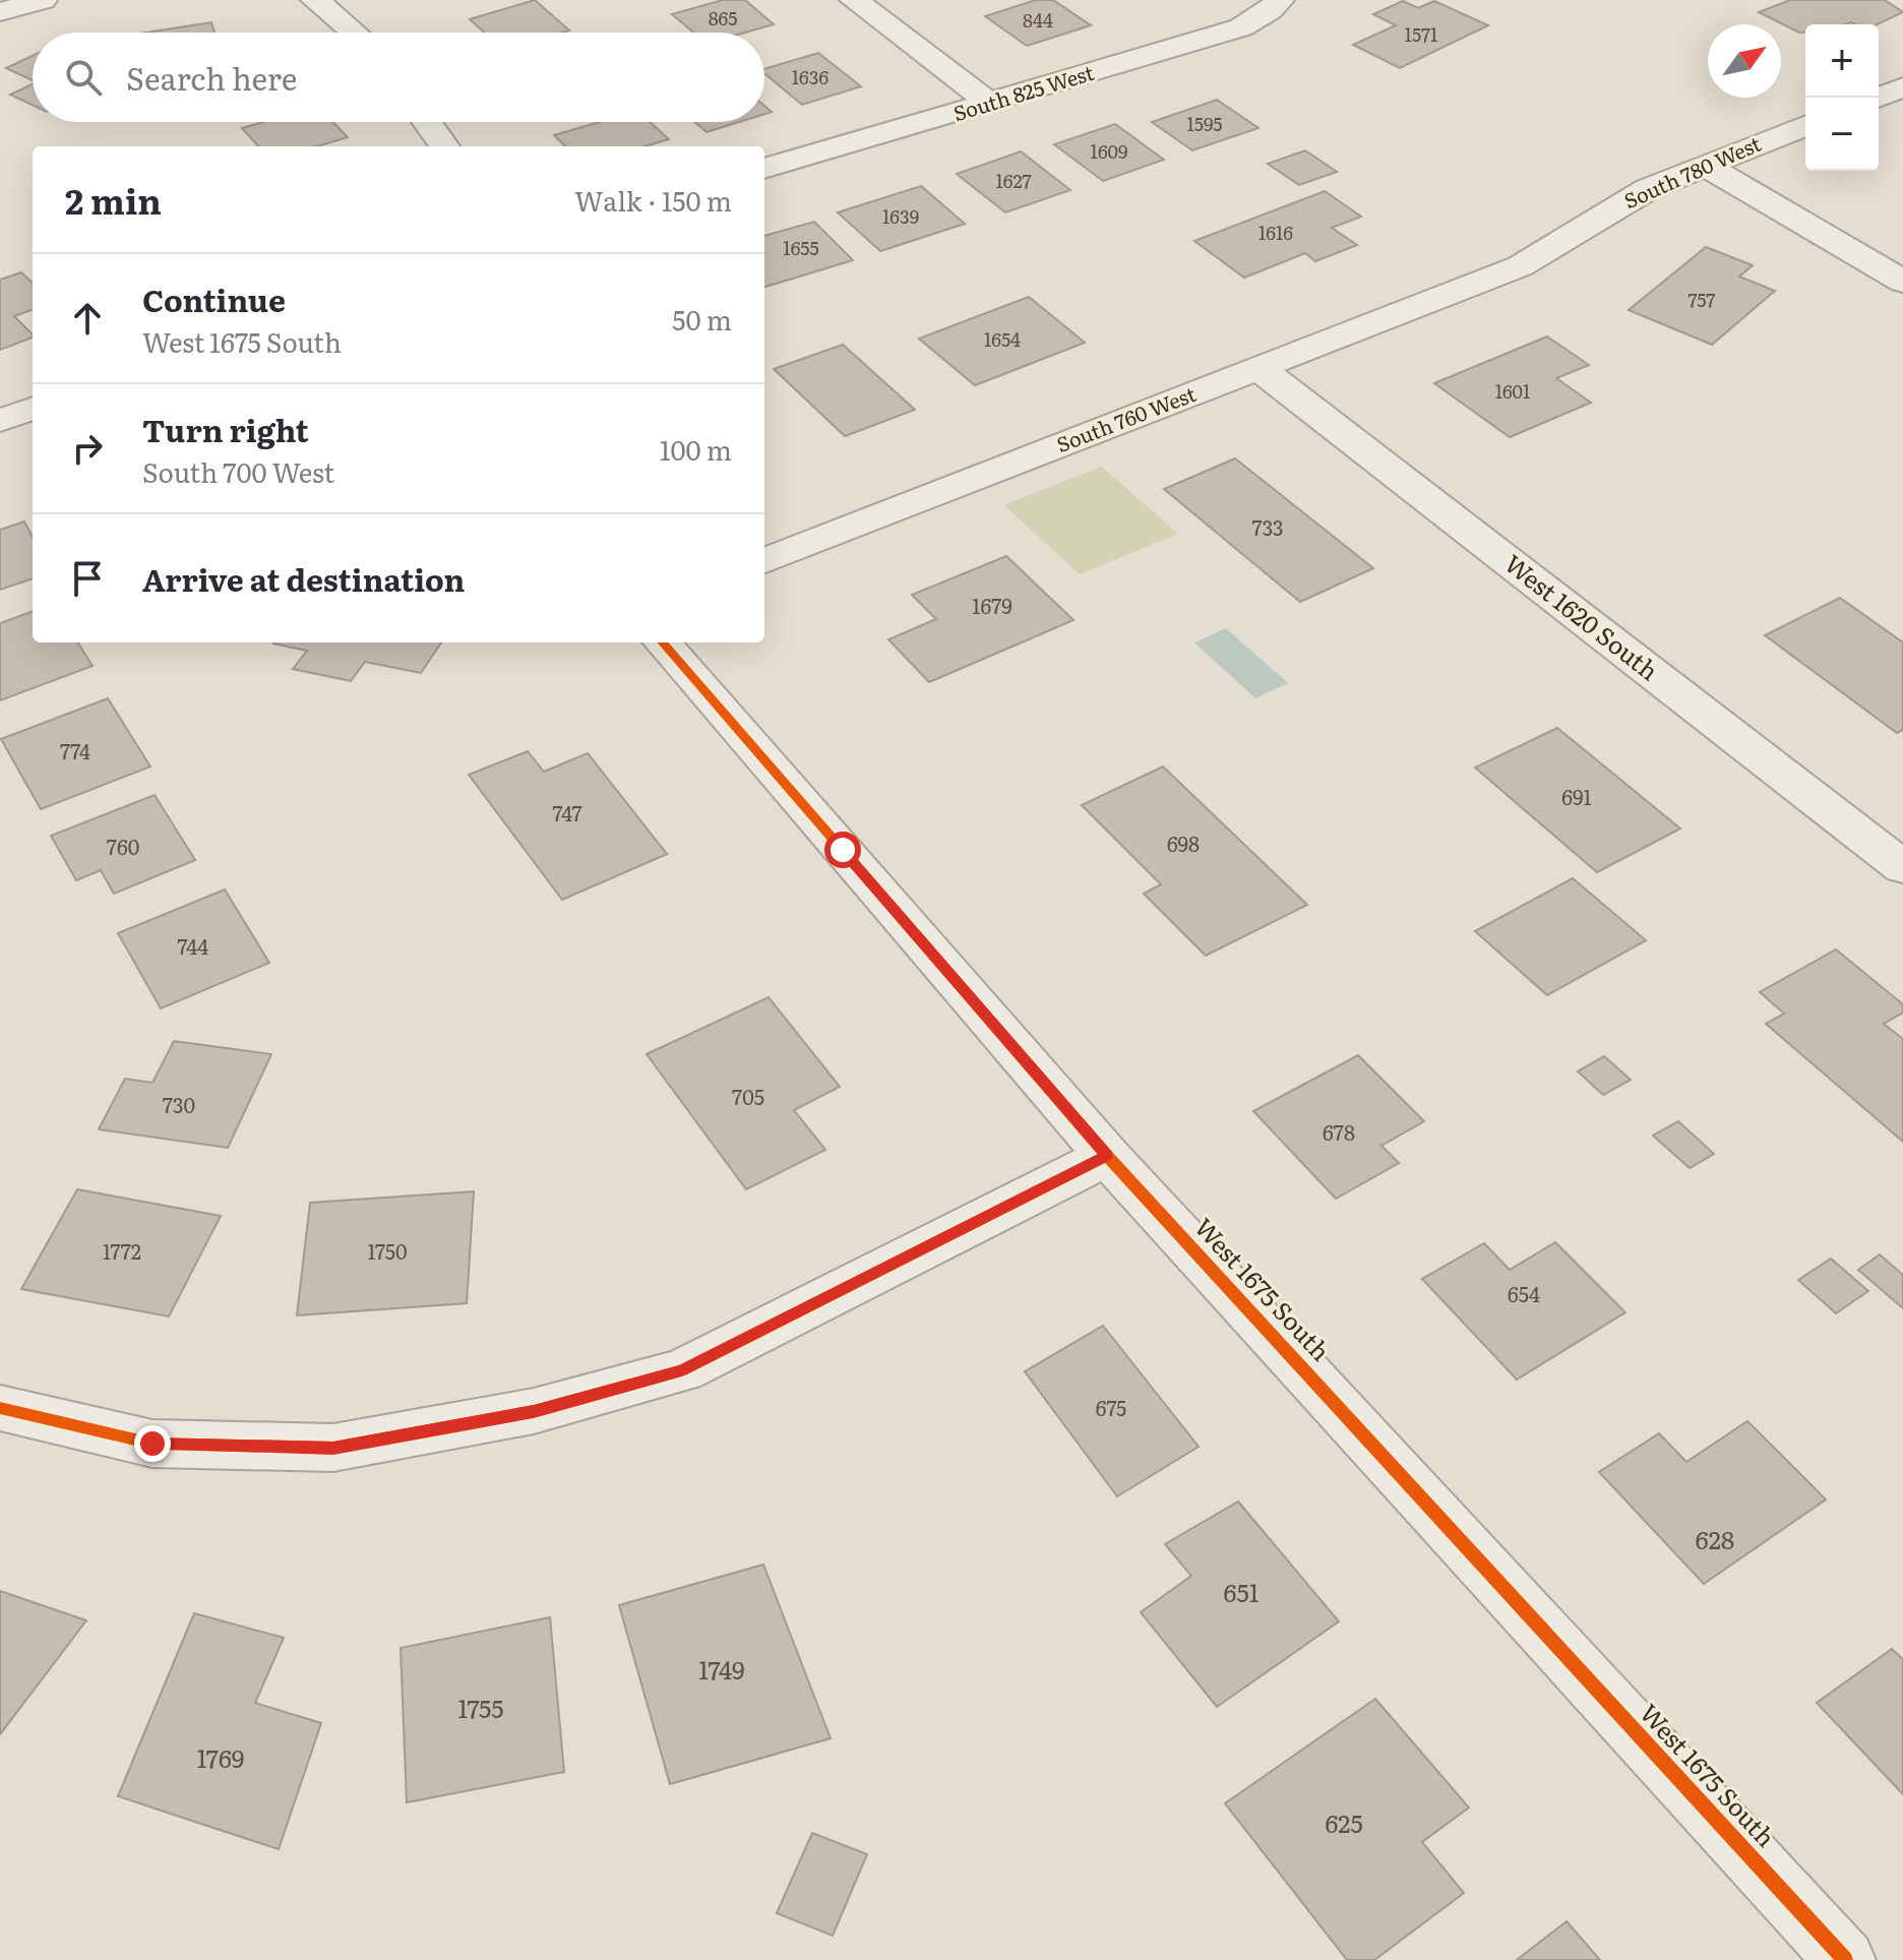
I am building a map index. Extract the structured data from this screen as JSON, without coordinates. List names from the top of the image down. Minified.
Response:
{"streets":{"street":["South 825 West","South 780 West","South 760 West","West 1620 South","West 1675 South"]},"crossings":[["South 780 West","South 760 West"],["South 760 West","West 1620 South"]],"house_numbers":["865","844","1571","1636","1595","1609","1627","1639","1616","1655","757","1654","1601","733","1679","774","691","747","698","760","744","705","730","678","1772","1750","654","675","628","651","1749","1755","1769","625"],"north":"top right","page":{"map_buttons":["+","−"],"search":"Search here","heading":["2 min","Walk · 150 m"],"list":[["Continue","West 1675 South","50 m"],["Turn right","South 700 West","100 m"],"Arrive at destination"]}}
